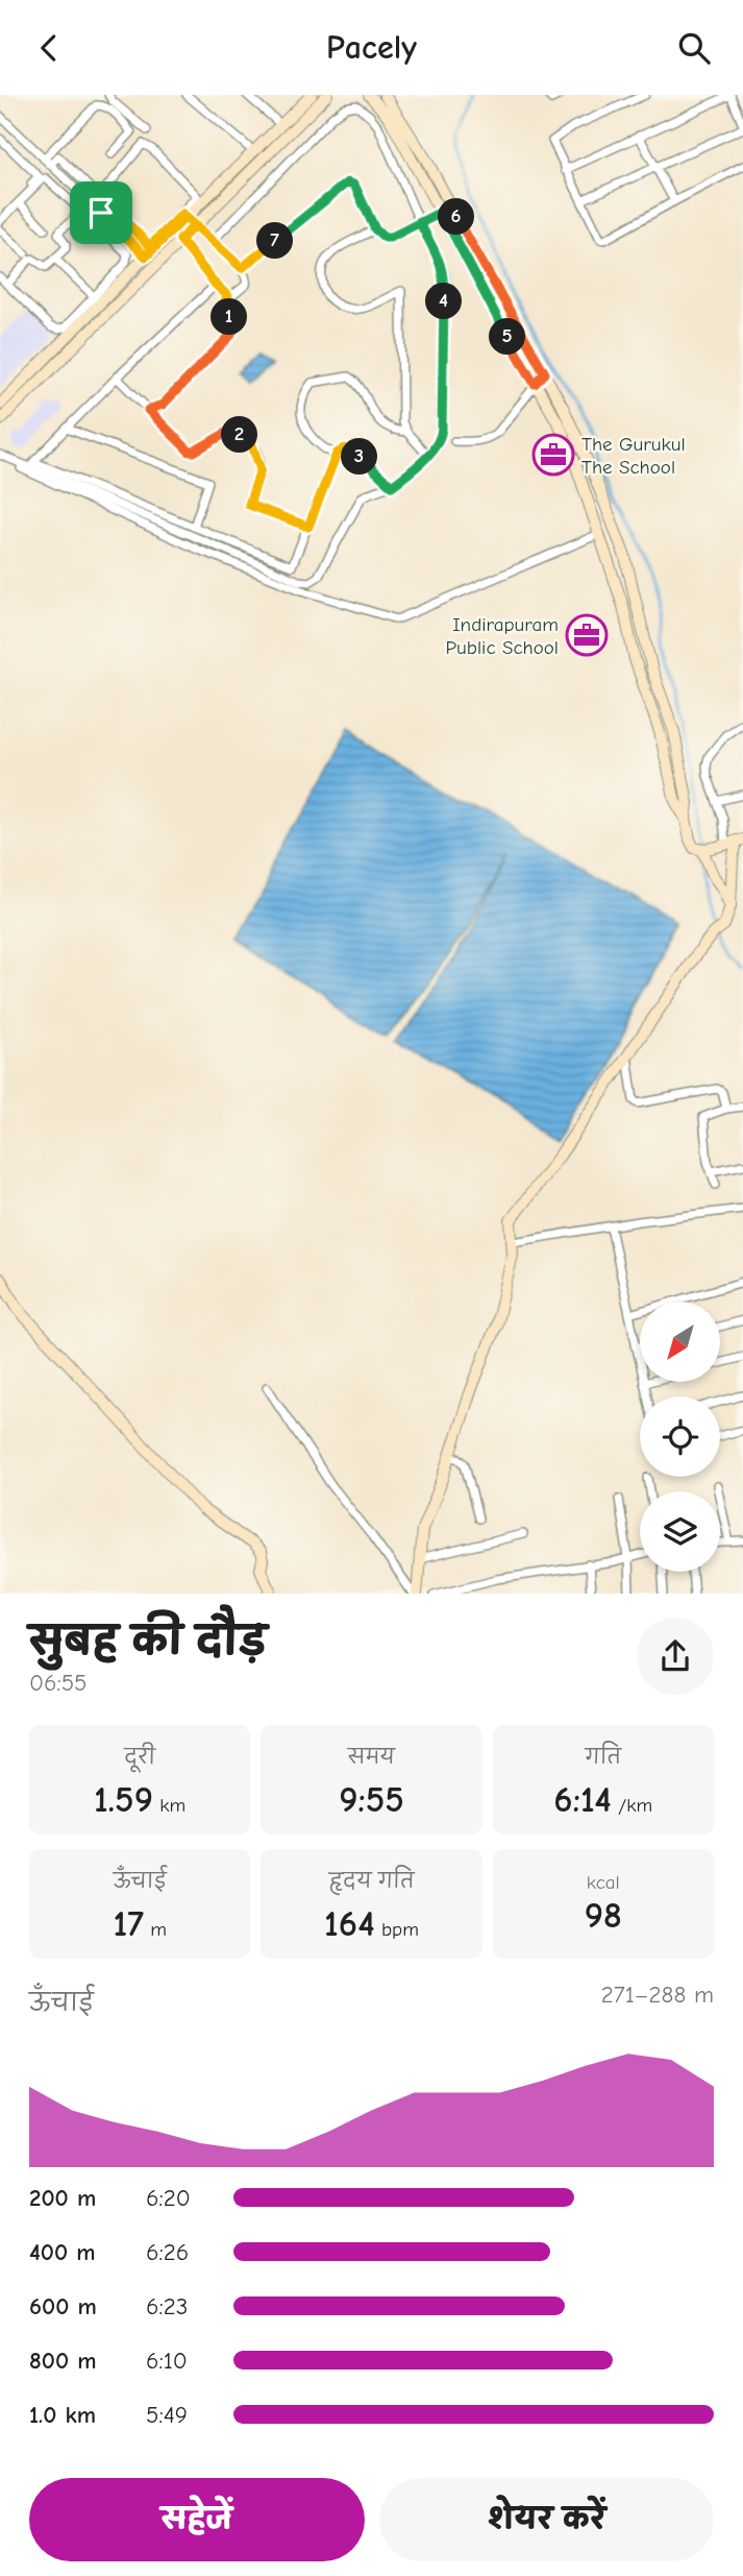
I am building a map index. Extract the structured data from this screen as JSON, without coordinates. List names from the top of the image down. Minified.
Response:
{"places":{"office":["The Gurukul The School","Indirapuram Public School"]},"north":"bottom left","page":{"header":"Pacely","pins":["6","7","4","1","5","2","3"],"heading":["सुबह की दौड़","06:55"],"stats":[["दूरी","1.59 km"],["समय","9:55"],["गति","6:14 /km"],["ऊँचाई","17 m"],["हृदय गति","164 bpm"],["kcal","98"]],"chart":["ऊँचाई","271–288 m"],"list":[{"name":"200 m","note":"6:20"},{"name":"400 m","note":"6:26"},{"name":"600 m","note":"6:23"},{"name":"800 m","note":"6:10"},{"name":"1.0 km","note":"5:49"}],"buttons":["सहेजें","शेयर करें"]}}
